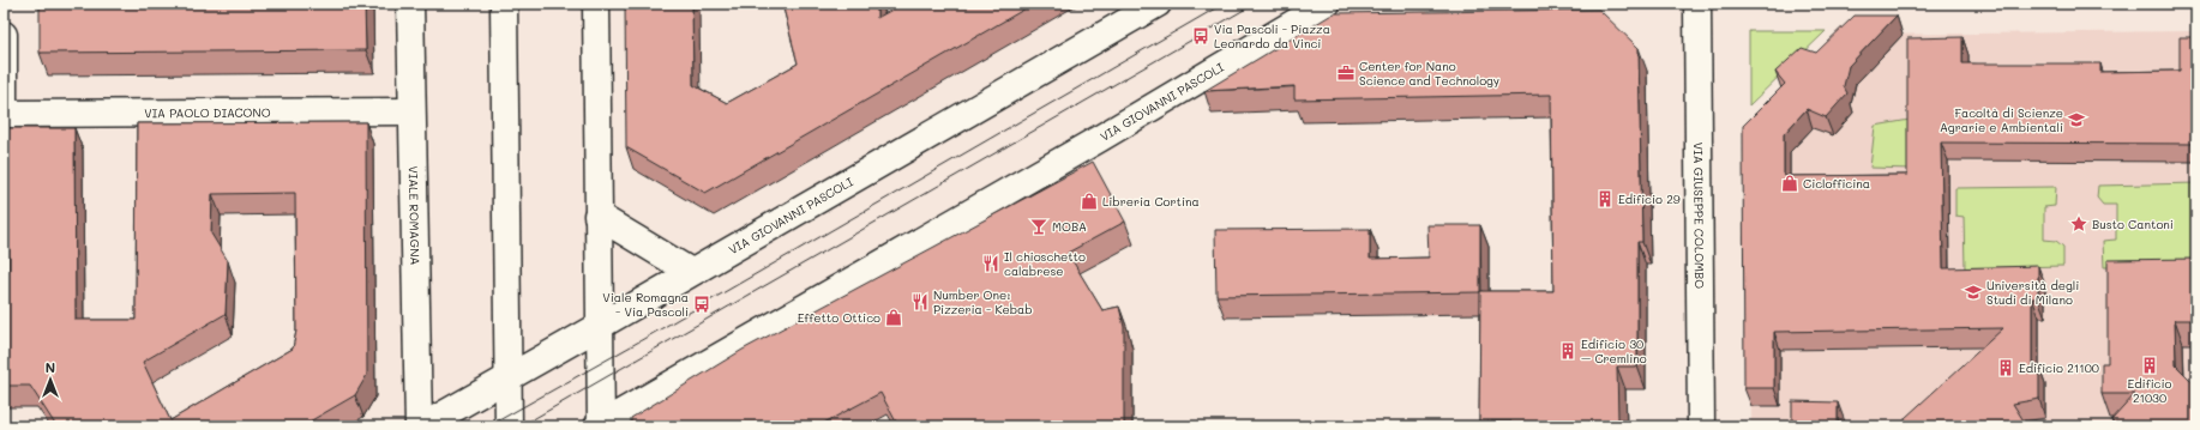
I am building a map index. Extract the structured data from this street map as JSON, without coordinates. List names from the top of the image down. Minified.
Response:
{"streets":{"street":["VIA GIOVANNI PASCOLI","VIA PAOLO DIACONO","VIA GIUSEPPE COLOMBO","VIALE ROMAGNA"]},"crossings":[["VIA GIOVANNI PASCOLI","VIALE ROMAGNA"],["VIA PAOLO DIACONO","VIALE ROMAGNA"]],"places":{"bus stop":["Via Pascoli - Piazza Leonardo da Vinci","Viale Romagna - Via Pascoli"],"office":["Center for Nano Science and Technology"],"school or university":["Facoltà di Scienze Agrarie e Ambientali","Università degli Studi di Milano"],"shop":["Ciclofficina","Libreria Cortina","Effetto Ottico"],"building":["Edificio 29","Edificio 30 – Cremlino","Edificio 21030","Edificio 21100"],"place":["Busto Cantoni"],"bar":["MOBA"],"restaurant":["Il chioschetto calabrese","Number One: Pizzeria - Kebab"]},"north":"top"}
